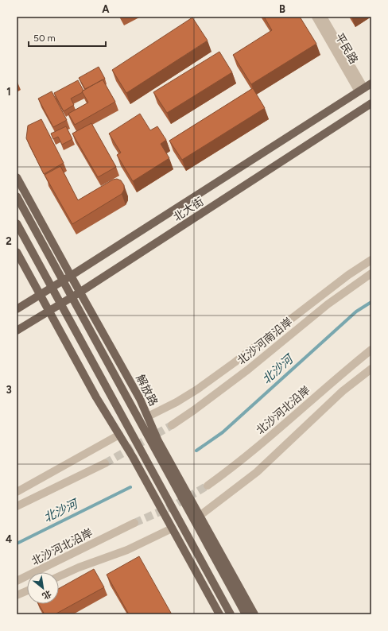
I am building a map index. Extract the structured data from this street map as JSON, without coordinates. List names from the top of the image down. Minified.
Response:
{"streets":{"main road":["北大街","解放路"],"street":["平民路","北沙河南沿岸","北沙河北沿岸"]},"crossings":[["北大街","解放路"]],"water":["北沙河"],"scale_bar":"50 m","north":"bottom right","grid":{"columns":["A","B"],"rows":["1","2","3","4"]}}
